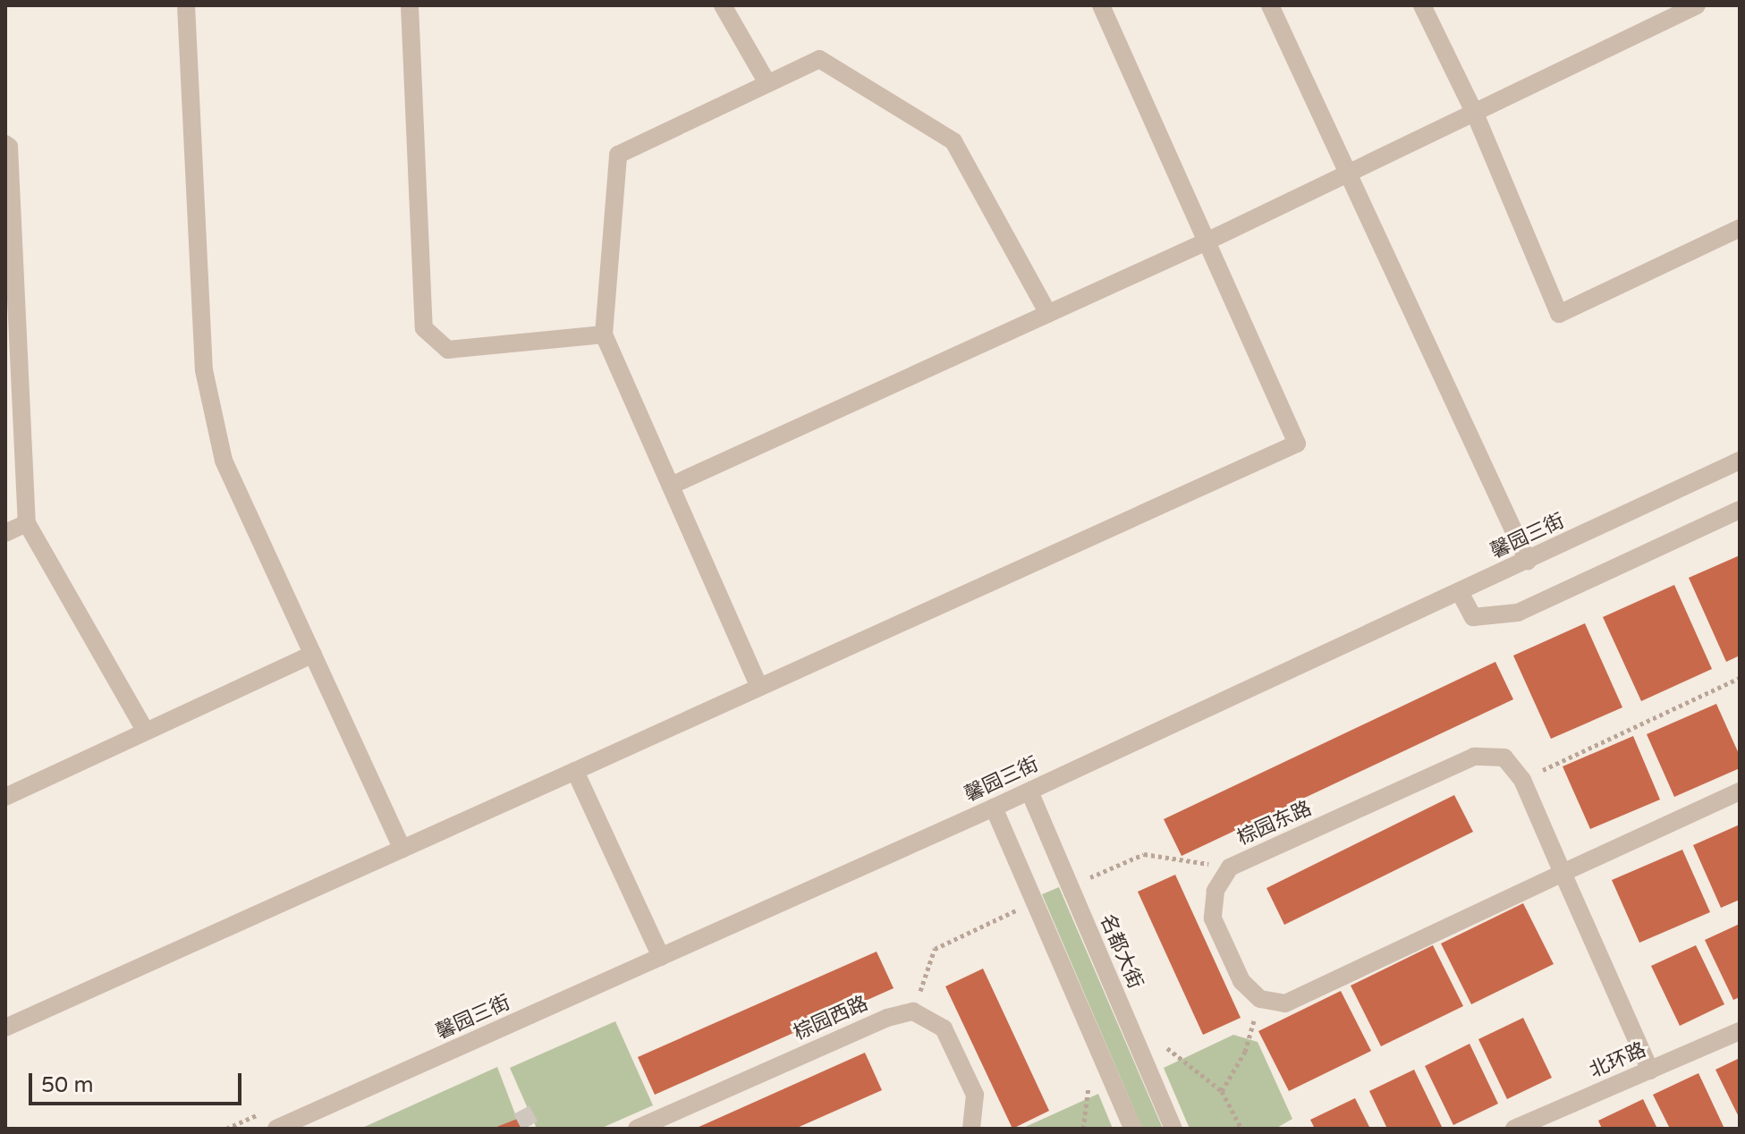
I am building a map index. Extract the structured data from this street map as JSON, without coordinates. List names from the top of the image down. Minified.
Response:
{"streets":{"street":["馨园三街","棕园东路","名都大街","棕园西路","北环路"]},"crossings":[["馨园三街","名都大街"],["棕园东路","北环路"]],"scale_bar":"50 m"}
